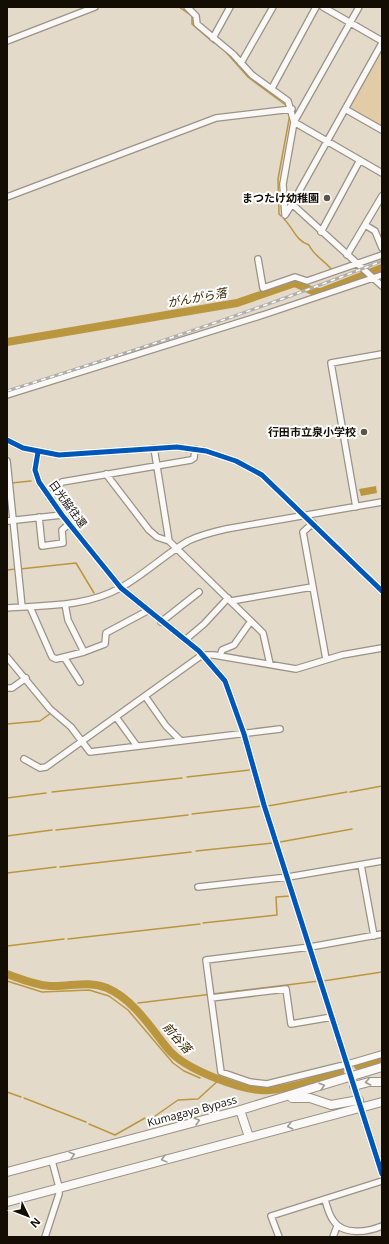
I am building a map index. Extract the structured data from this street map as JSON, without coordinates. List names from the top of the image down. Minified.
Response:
{"streets":{"highway":["Kumagaya Bypass"],"street":["日光脇往還"]},"crossings":[["日光脇往還","Kumagaya Bypass"]],"water":["がんがら落","前谷落"],"places":["まつたけ幼稚園","行田市立泉小学校"],"north":"bottom right"}
